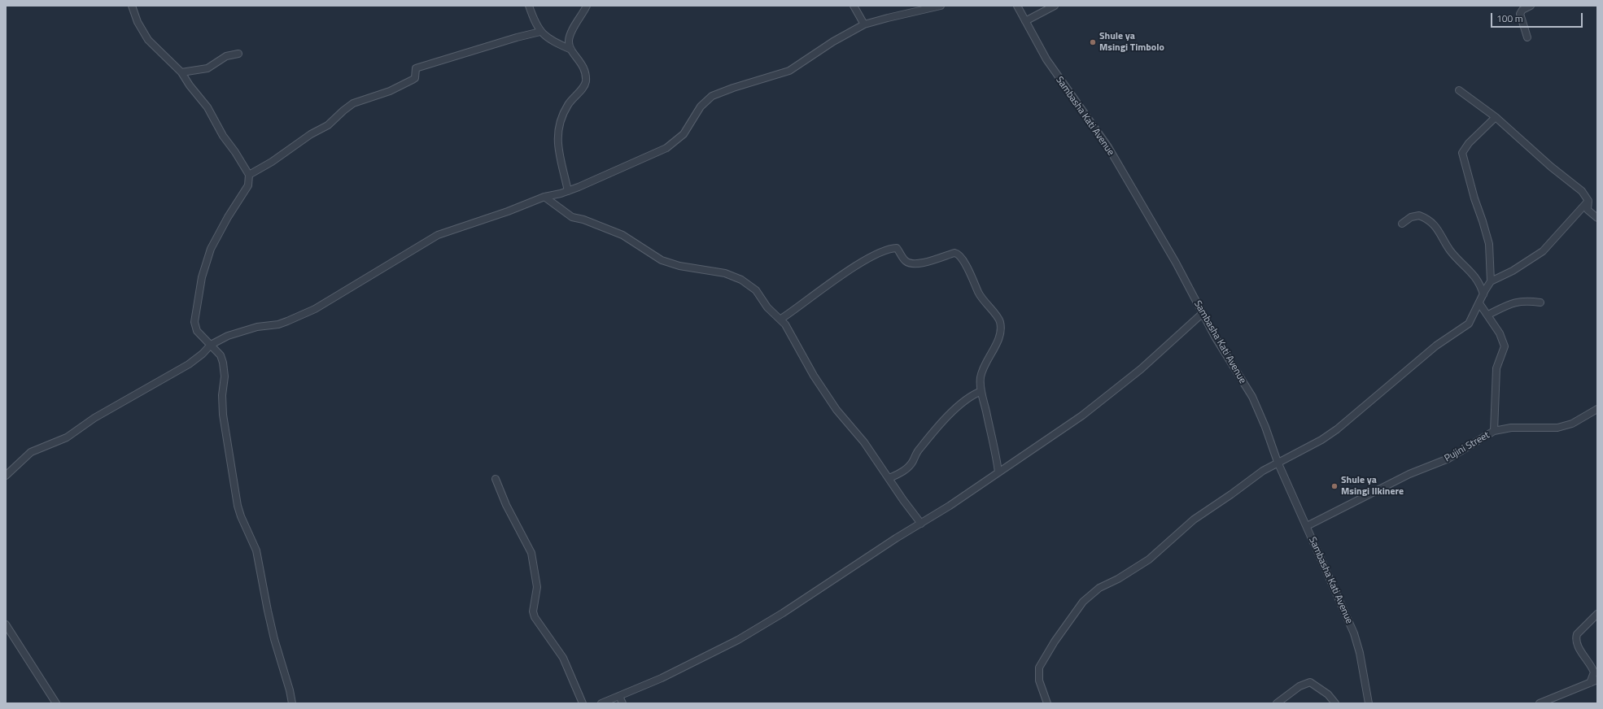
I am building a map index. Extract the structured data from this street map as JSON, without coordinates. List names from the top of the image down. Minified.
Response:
{"streets":{"street":["Sambasha Kati Avenue","Pujini Street"]},"crossings":[["Sambasha Kati Avenue","Pujini Street"]],"places":["Shule ya Msingi Timbolo","Shule ya Msingi Ilkinere"],"scale_bar":"100 m"}
